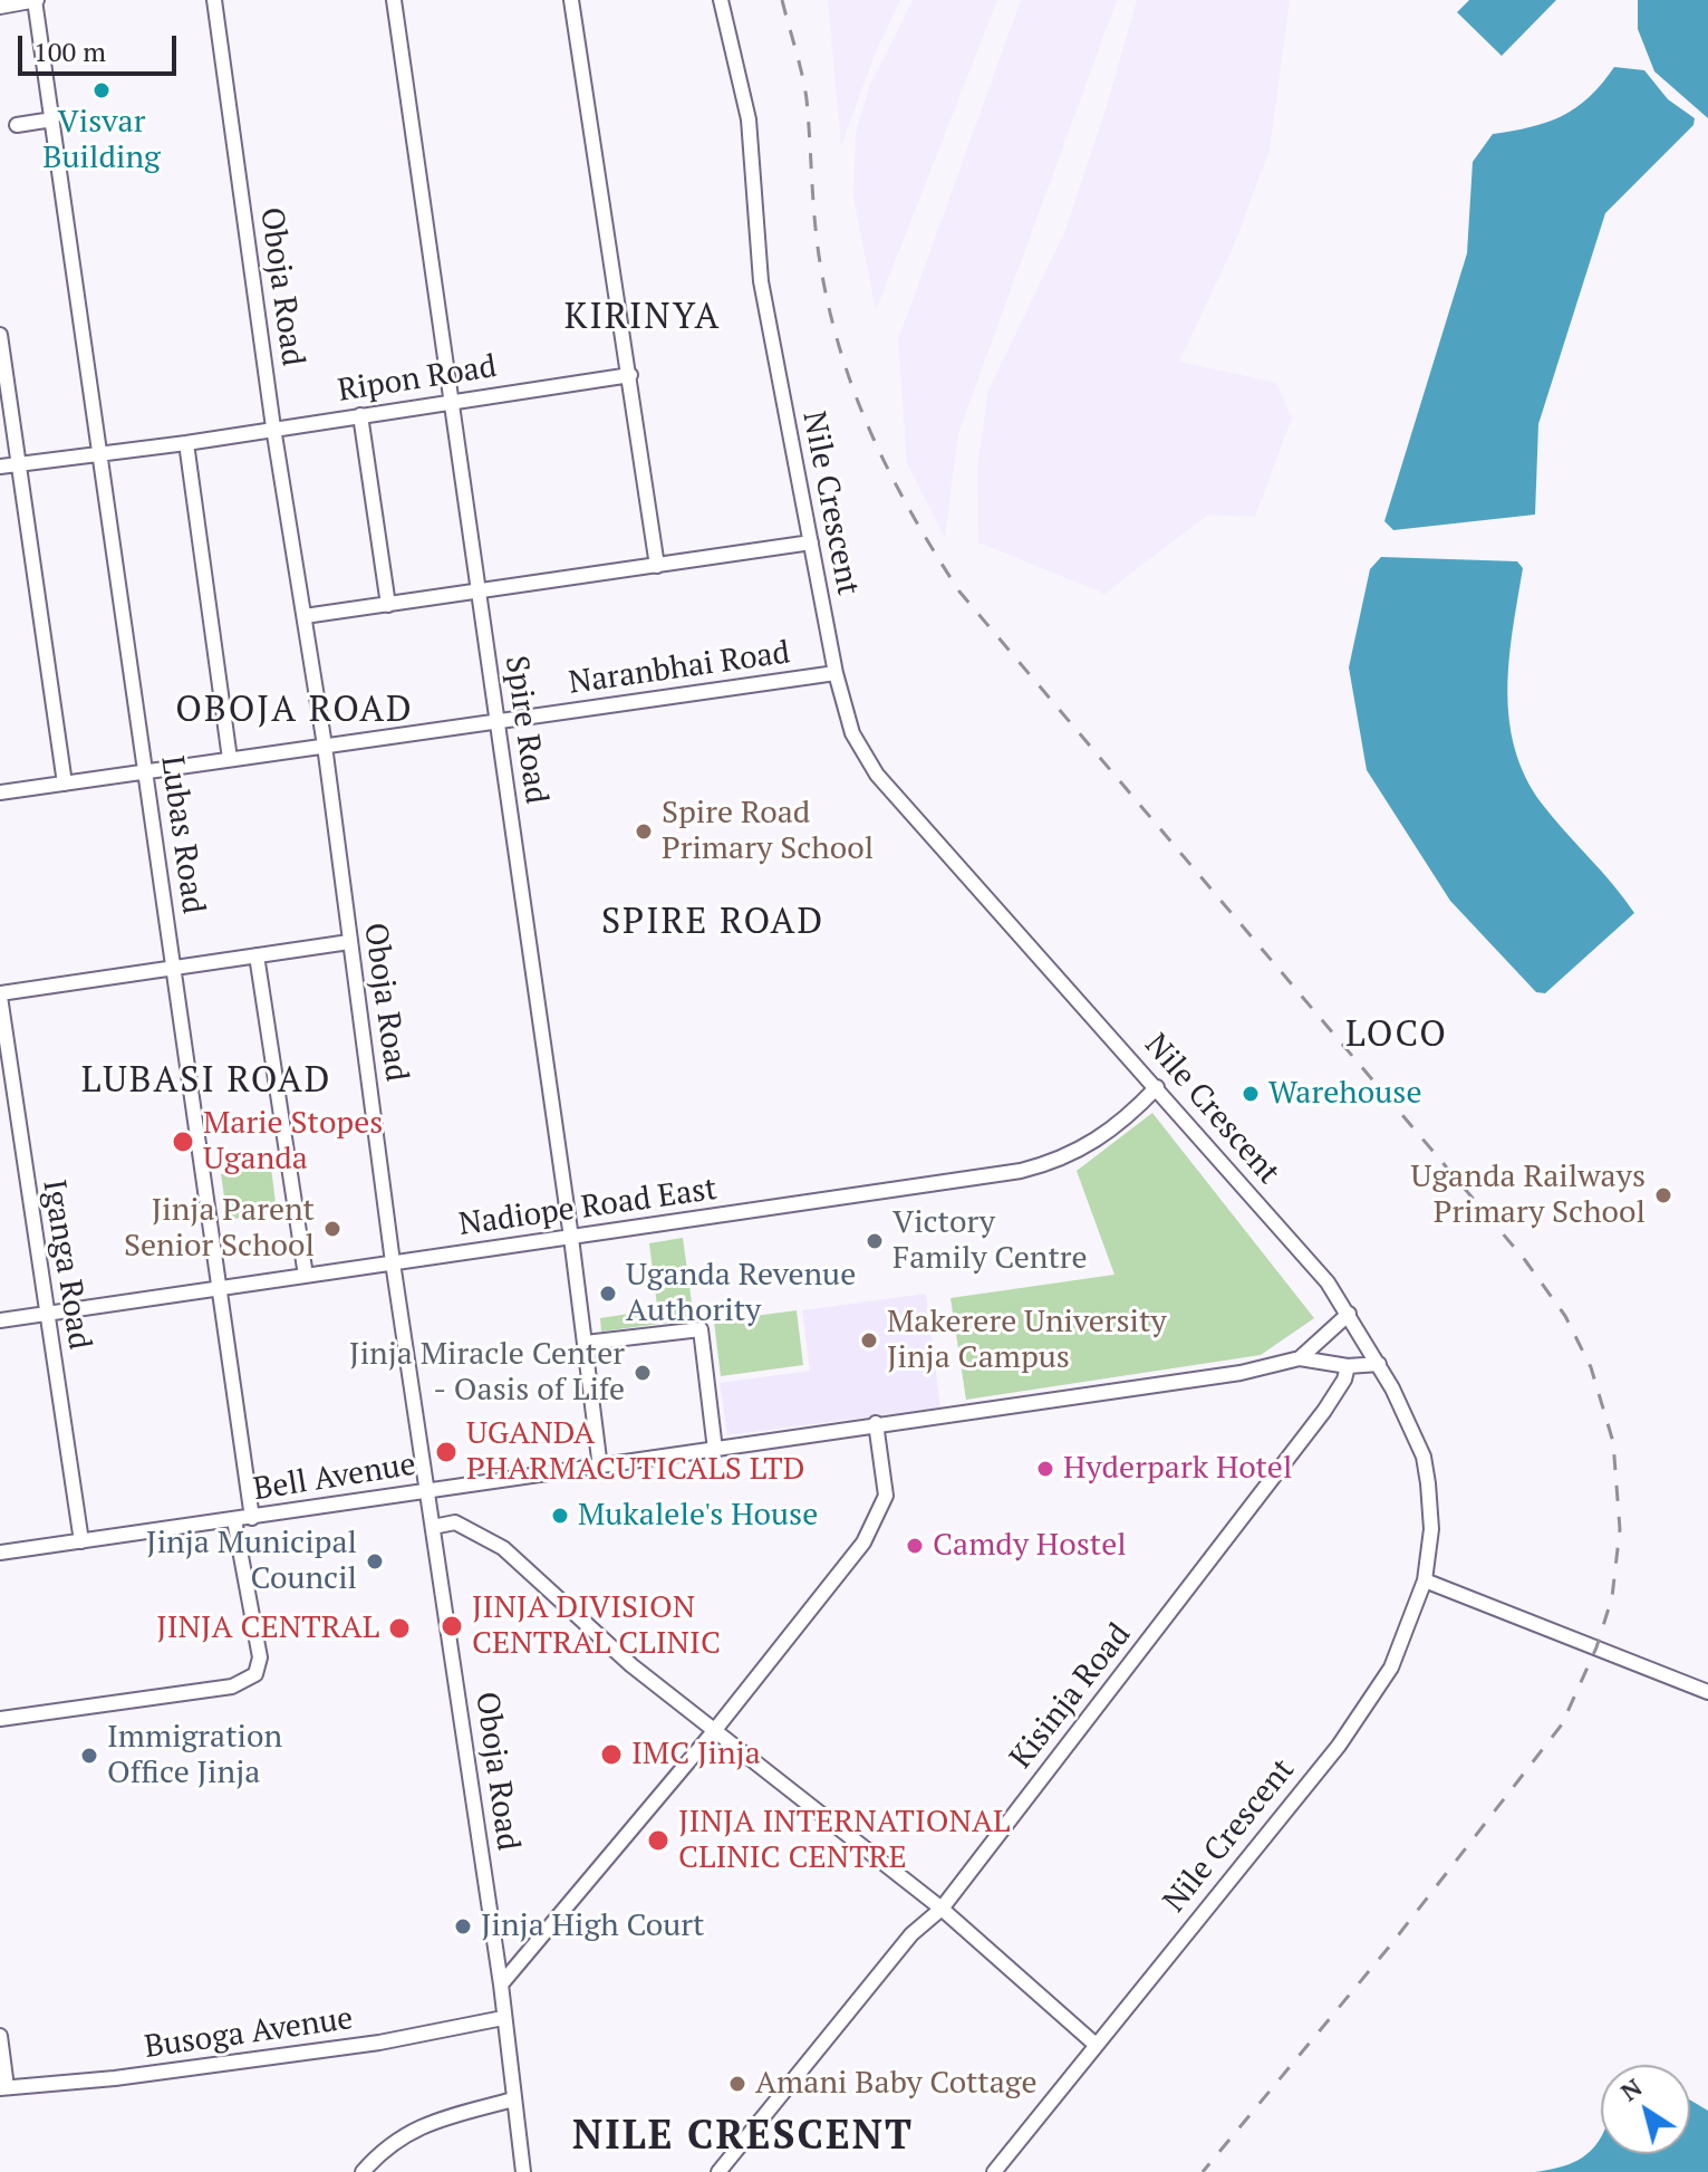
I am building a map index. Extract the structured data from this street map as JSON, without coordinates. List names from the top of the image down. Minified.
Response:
{"streets":{"street":["Oboja Road","Ripon Road","Nile Crescent","Naranbhai Road","Spire Road","Lubas Road","Nadiope Road East","Iganga Road","Bell Avenue","Kisinja Road","Busoga Avenue"]},"crossings":[["Oboja Road","Ripon Road"],["Oboja Road","Naranbhai Road"],["Oboja Road","Nadiope Road East"],["Oboja Road","Bell Avenue"],["Oboja Road","Busoga Avenue"],["Ripon Road","Spire Road"],["Ripon Road","Lubas Road"],["Nile Crescent","Naranbhai Road"],["Nile Crescent","Nadiope Road East"],["Nile Crescent","Bell Avenue"],["Naranbhai Road","Spire Road"],["Naranbhai Road","Lubas Road"],["Spire Road","Nadiope Road East"],["Spire Road","Bell Avenue"],["Lubas Road","Nadiope Road East"],["Lubas Road","Bell Avenue"],["Nadiope Road East","Iganga Road"],["Iganga Road","Bell Avenue"]],"districts":["KIRINYA","OBOJA ROAD","SPIRE ROAD","LOCO","LUBASI ROAD","NILE CRESCENT"],"places":["Visvar Building","Spire Road Primary School","Warehouse","Marie Stopes Uganda","Uganda Railways Primary School","Jinja Parent Senior School","Victory Family Centre","Uganda Revenue Authority","Makerere University Jinja Campus","Jinja Miracle Center - Oasis of Life","UGANDA PHARMACUTICALS LTD","Hyderpark Hotel","Mukalele's House","Camdy Hostel","Jinja Municipal Council","JINJA DIVISION CENTRAL CLINIC","JINJA CENTRAL","IMC Jinja","Immigration Office Jinja","JINJA INTERNATIONAL CLINIC CENTRE","Jinja High Court","Amani Baby Cottage"],"scale_bar":"100 m","north":"top left"}
